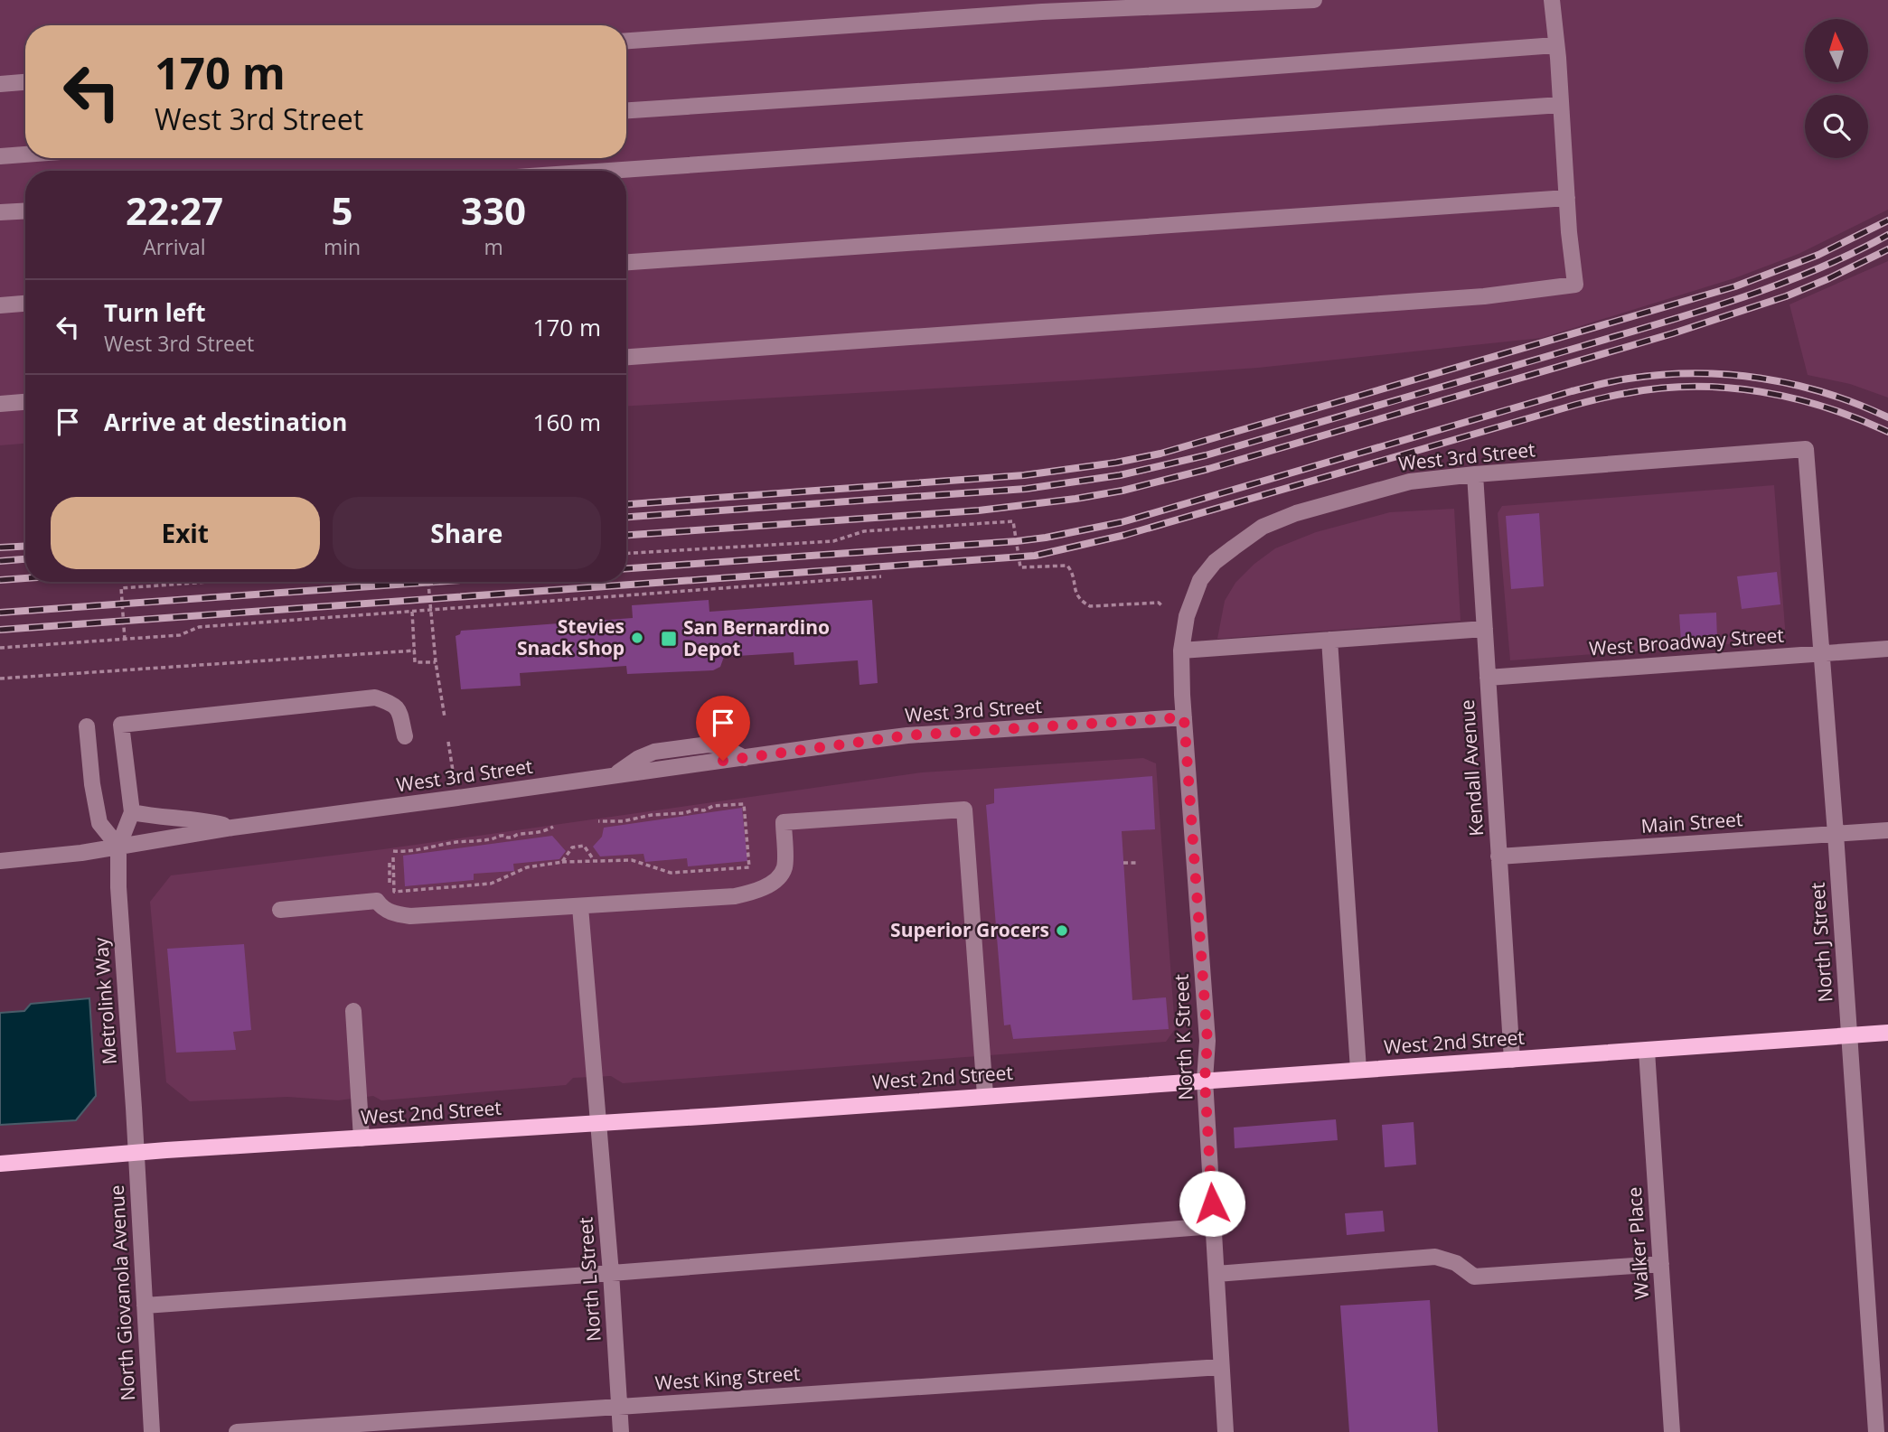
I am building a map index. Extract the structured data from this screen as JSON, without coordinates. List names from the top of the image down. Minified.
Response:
{"streets":{"main road":["West 2nd Street"],"street":["West 3rd Street","West Broadway Street","Kendall Avenue","Main Street","North J Street","Metrolink Way","North K Street","Walker Place","North L Street","North Giovanola Avenue","West King Street"]},"crossings":[["West 3rd Street","Kendall Avenue"],["West 3rd Street","North J Street"],["West 3rd Street","Metrolink Way"],["West 3rd Street","North K Street"],["West Broadway Street","Kendall Avenue"],["West Broadway Street","North J Street"],["Kendall Avenue","Main Street"],["Kendall Avenue","West 2nd Street"],["Main Street","North J Street"],["North J Street","West 2nd Street"],["Metrolink Way","West 2nd Street"],["Metrolink Way","North Giovanola Avenue"],["North K Street","West 2nd Street"],["North K Street","West King Street"],["West 2nd Street","Walker Place"],["West 2nd Street","North L Street"],["West 2nd Street","North Giovanola Avenue"],["North L Street","West King Street"]],"places":{"other":["Stevies Snack Shop","Superior Grocers"],"transit":["San Bernardino Depot"]},"north":"top","page":{"turn":["170 m","West 3rd Street"],"eta":["22:27","Arrival","5","min","330","m"],"list":[{"name":"Turn left","note":"West 3rd Street","value":"170 m"},{"name":"Arrive at destination","value":"160 m"}],"buttons":["Exit","Share"]}}
